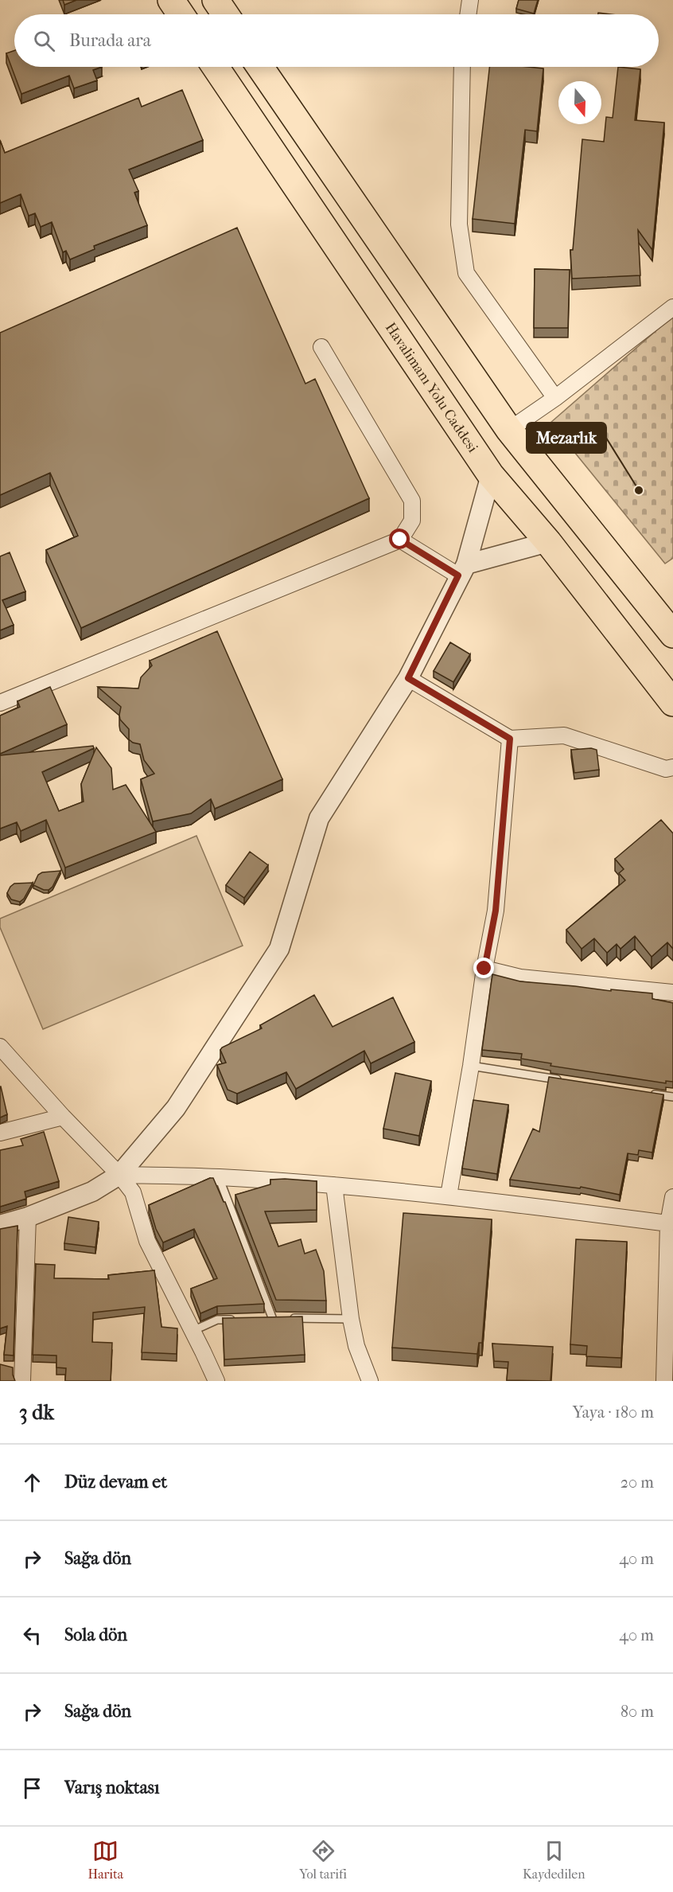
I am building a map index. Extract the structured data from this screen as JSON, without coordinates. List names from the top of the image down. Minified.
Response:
{"streets":{"highway":["Havalimanı Yolu Caddesi"]},"places":["Mezarlık"],"north":"bottom","page":{"search":"Burada ara","heading":["3 dk","Yaya · 180 m"],"list":[["Düz devam et","20 m"],["Sağa dön","40 m"],["Sola dön","40 m"],["Sağa dön","80 m"],"Varış noktası"],"nav":["Harita","Yol tarifi","Kaydedilen"]}}
